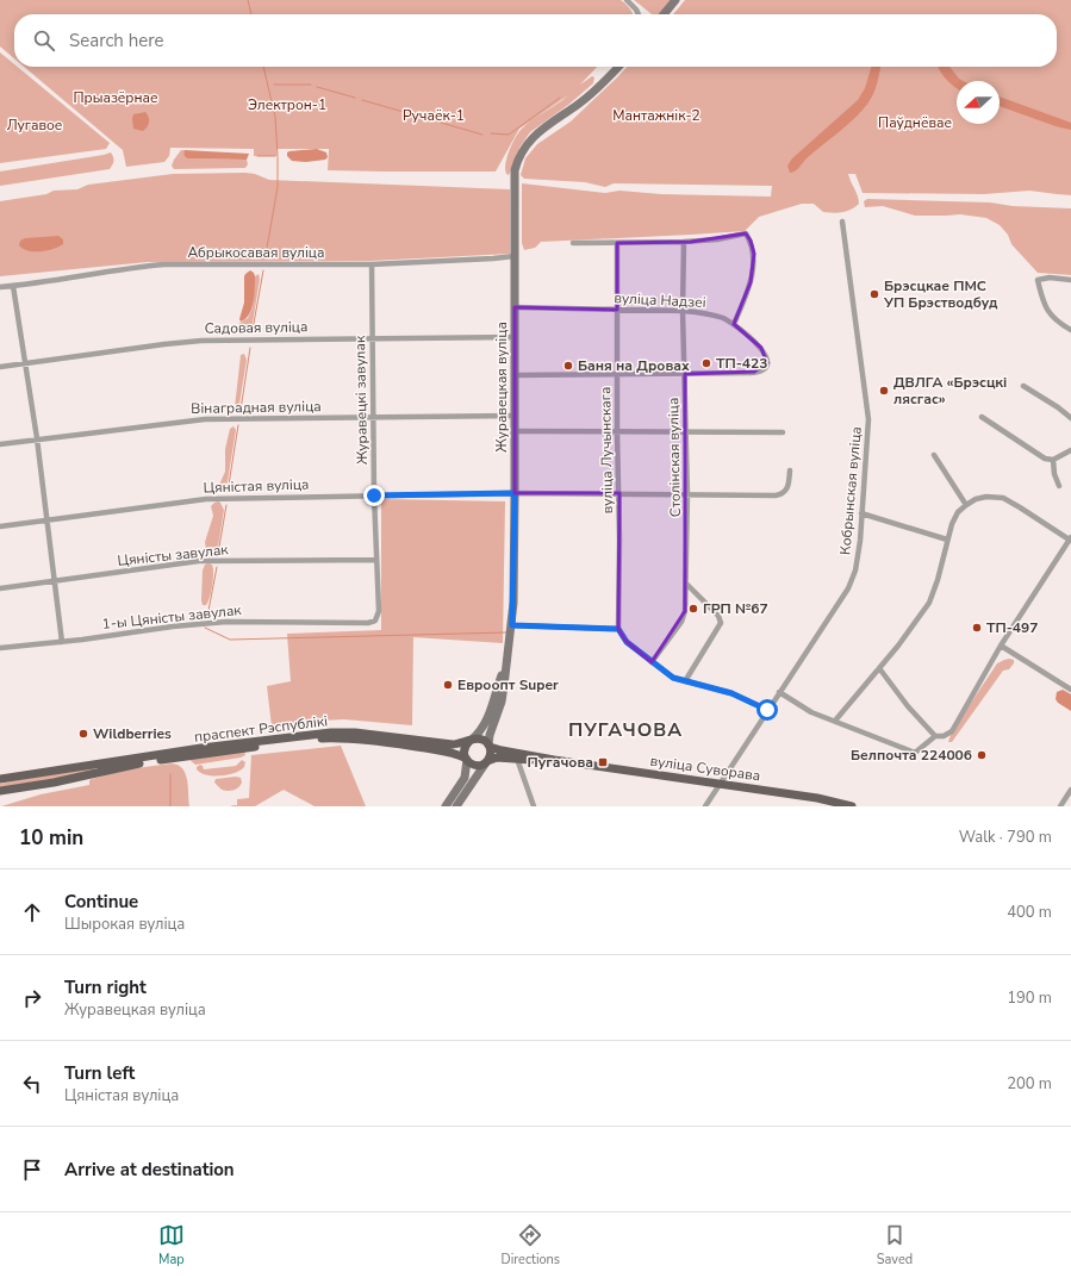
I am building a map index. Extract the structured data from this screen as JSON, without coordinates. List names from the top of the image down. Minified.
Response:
{"streets":{"main road":["праспект Рэспублікі","вуліца Суворава"],"street":["Абрыкосавая вуліца","вуліца Надзеі","Садовая вуліца","Журавецкая вуліца","Журавецкі завулак","Вінаградная вуліца","вуліца Лучынскага","Столінская вуліца","Цяністая вуліца","Кобрынская вуліца","Цяністы завулак","1-ы Цяністы завулак"]},"crossings":[["Абрыкосавая вуліца","Журавецкая вуліца"],["Абрыкосавая вуліца","Журавецкі завулак"],["вуліца Надзеі","Журавецкая вуліца"],["вуліца Надзеі","вуліца Лучынскага"],["вуліца Надзеі","Столінская вуліца"],["Садовая вуліца","Журавецкая вуліца"],["Садовая вуліца","Журавецкі завулак"],["Журавецкая вуліца","Вінаградная вуліца"],["Журавецкая вуліца","Цяністая вуліца"],["Журавецкая вуліца","праспект Рэспублікі"],["Журавецкая вуліца","вуліца Суворава"],["Журавецкі завулак","Вінаградная вуліца"],["Журавецкі завулак","Цяністая вуліца"],["Журавецкі завулак","Цяністы завулак"],["Журавецкі завулак","1-ы Цяністы завулак"],["вуліца Лучынскага","Цяністая вуліца"],["Столінская вуліца","Цяністая вуліца"],["Кобрынская вуліца","вуліца Суворава"],["праспект Рэспублікі","вуліца Суворава"]],"districts":["ПУГАЧОВА"],"parks":["Прыазёрнае","Электрон-1","Ручаёк-1","Мантажнік-2","Паўднёвае","Лугавое"],"places":{"other":["Брэсцкае ПМС УП Брэстводбуд","ТП-423","Баня на Дровах","ДВЛГА «Брэсцкі лясгас»","ГРП №67","ТП-497","Евроопт Super","Wildberries","Белпочта 224006"],"transit":["Пугачова"]},"north":"left","page":{"search":"Search here","heading":["10 min","Walk · 790 m"],"list":[["Continue","Шырокая вуліца","400 m"],["Turn right","Журавецкая вуліца","190 m"],["Turn left","Цяністая вуліца","200 m"],"Arrive at destination"],"nav":["Map","Directions","Saved"]}}
